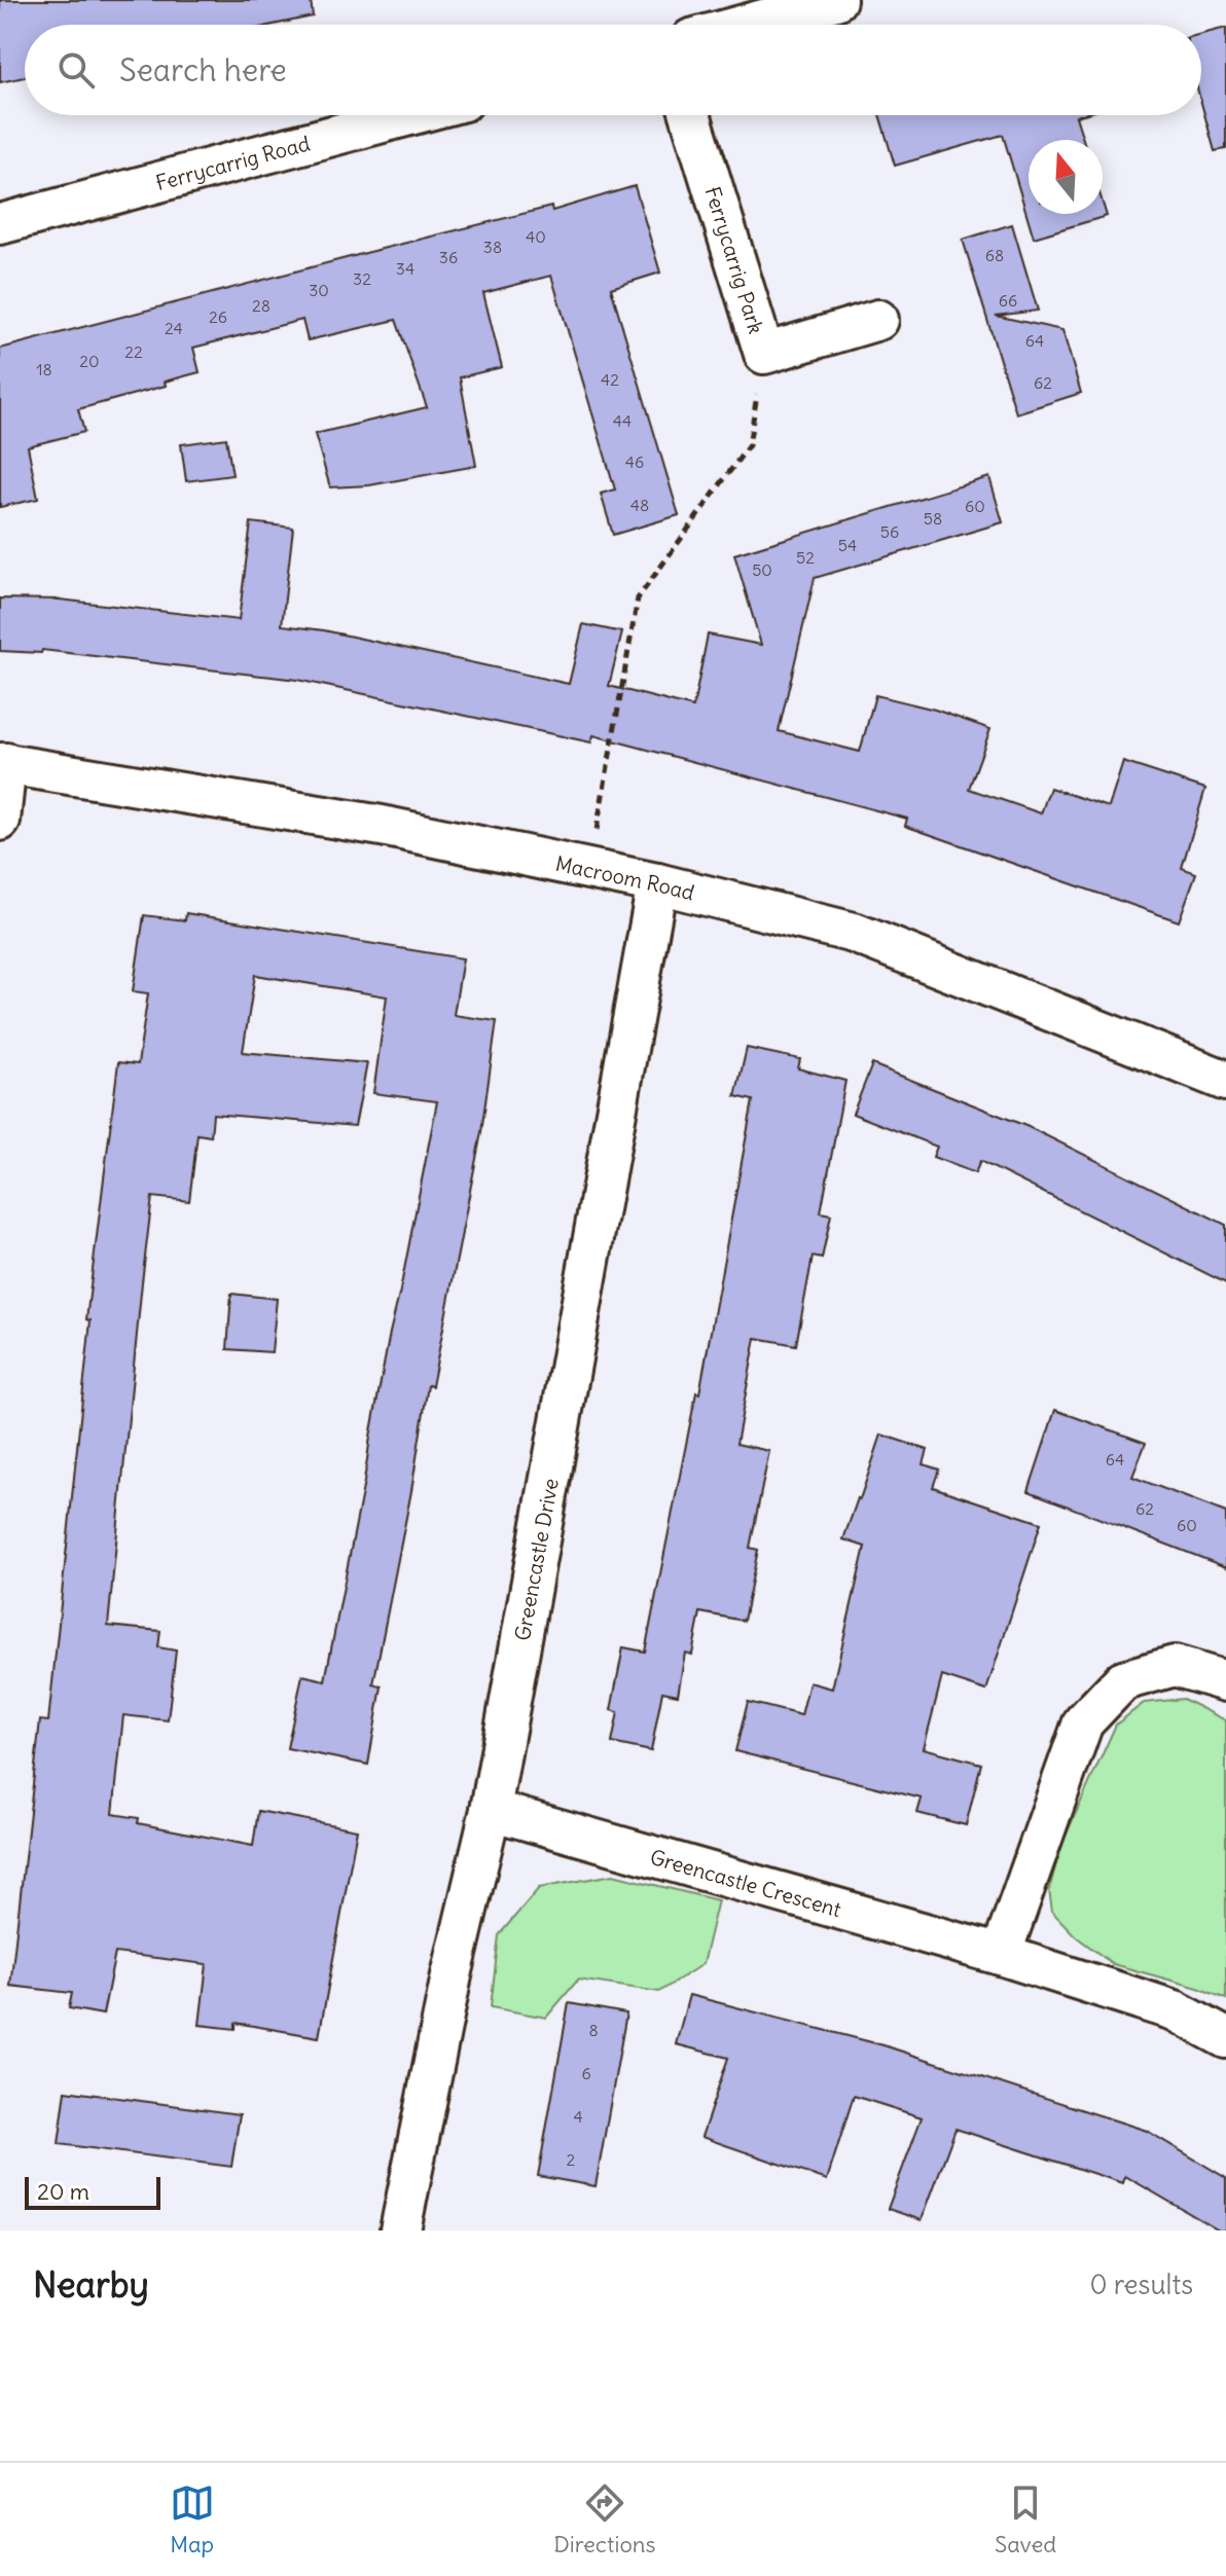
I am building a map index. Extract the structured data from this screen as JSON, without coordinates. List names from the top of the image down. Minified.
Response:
{"streets":{"street":["Ferrycarrig Road","Ferrycarrig Park","Macroom Road","Greencastle Drive","Greencastle Crescent"]},"crossings":[["Macroom Road","Greencastle Drive"],["Greencastle Drive","Greencastle Crescent"]],"house_numbers":["40","38","68","36","34","32","30","66","28","26","24","64","22","20","18","42","62","44","46","48","60","58","56","54","52","50","64","62","60","8","6","4","2"],"scale_bar":"20 m","north":"top","page":{"search":"Search here","scale":"20 m","heading":["Nearby","0 results"],"nav":["Map","Directions","Saved"]}}
